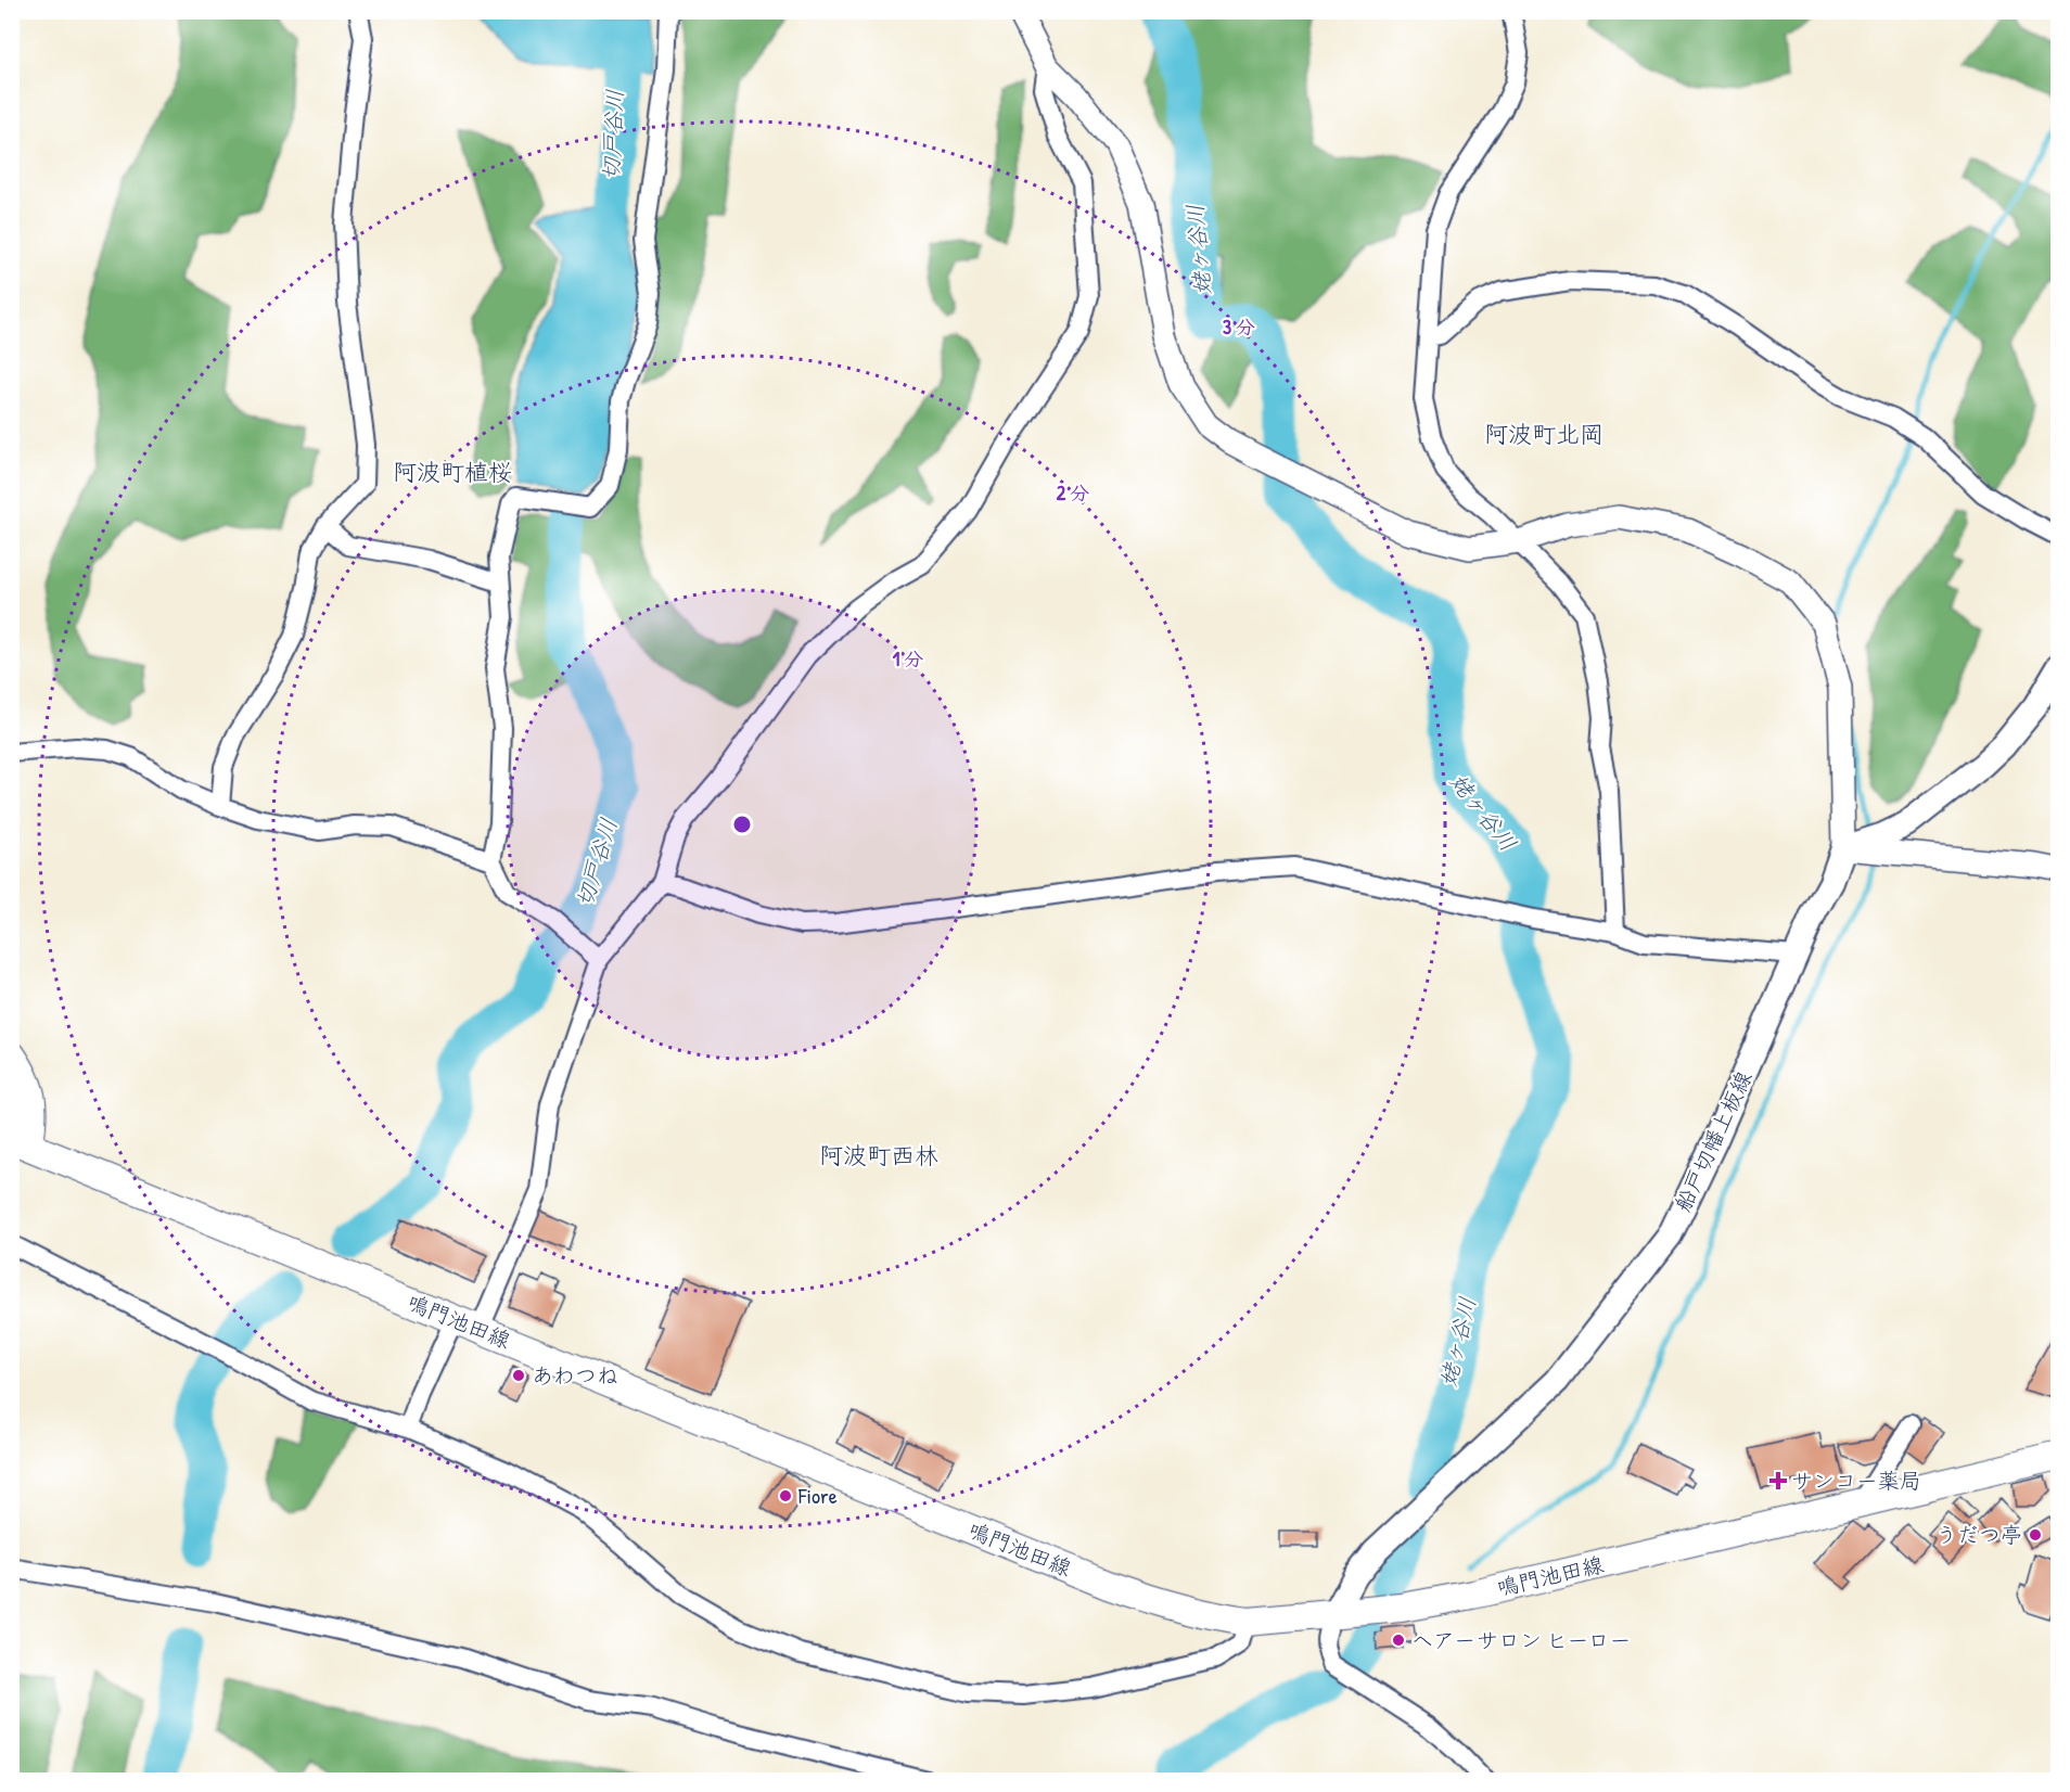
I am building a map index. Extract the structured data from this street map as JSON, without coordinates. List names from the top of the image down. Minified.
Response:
{"streets":{"main road":["船戸切幡上板線","鳴門池田線"]},"crossings":[["船戸切幡上板線","鳴門池田線"]],"districts":["阿波町北岡","阿波町植桜","阿波町西林"],"water":["切戸谷川","姥ヶ谷川"],"places":{"other":["あわつね","Fiore","うだつ亭","ヘアーサロン ヒーロー"],"health":["サンコー薬局"]},"rings":["3 分","2 分","1 分"]}
